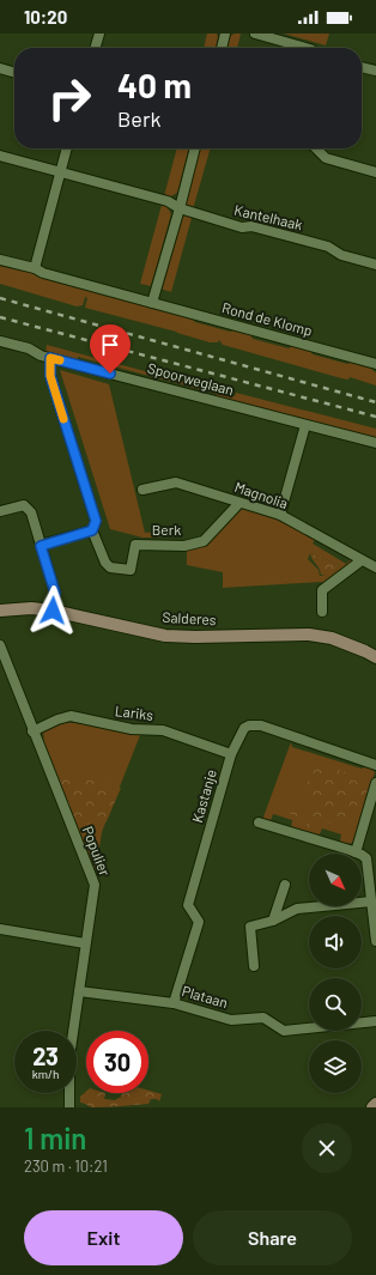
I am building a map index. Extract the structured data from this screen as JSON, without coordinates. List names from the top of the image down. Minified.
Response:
{"streets":{"street":["Kantelhaak","Rond de Klomp","Spoorweglaan","Magnolia","Berk","Salderes","Lariks","Kastanje","Populier","Plataan"]},"crossings":[["Spoorweglaan","Berk"],["Magnolia","Berk"],["Lariks","Kastanje"],["Lariks","Populier"],["Kastanje","Plataan"],["Populier","Plataan"]],"north":"bottom right","page":{"status":"10:20","turn":["40 m","Berk"],"speed":"23 km/h","limit":"30","heading":["1 min","230 m · 10:21"],"buttons":["Exit","Share"]}}
